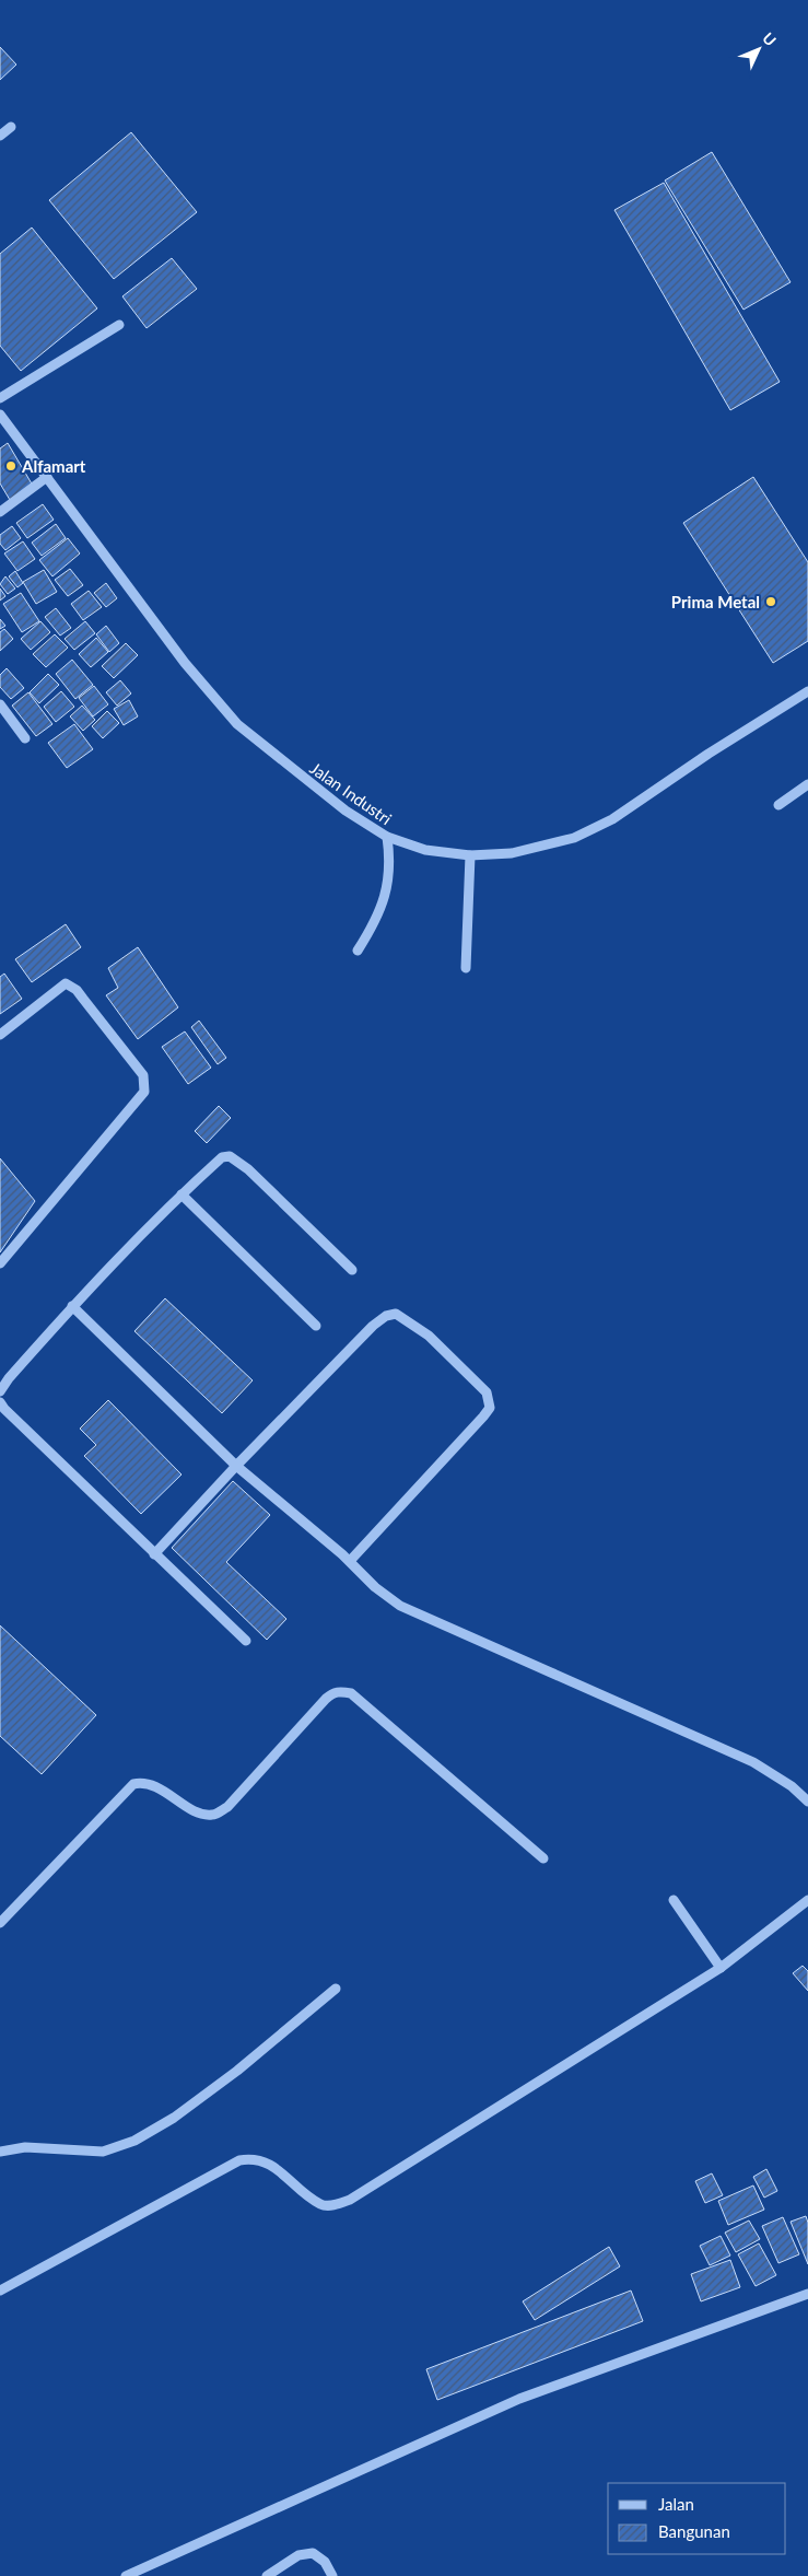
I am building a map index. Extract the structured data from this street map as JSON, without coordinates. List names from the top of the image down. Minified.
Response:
{"streets":{"street":["Jalan Industri"]},"places":["Alfamart","Prima Metal"],"legend":["Jalan","Bangunan"],"north":"top right"}
